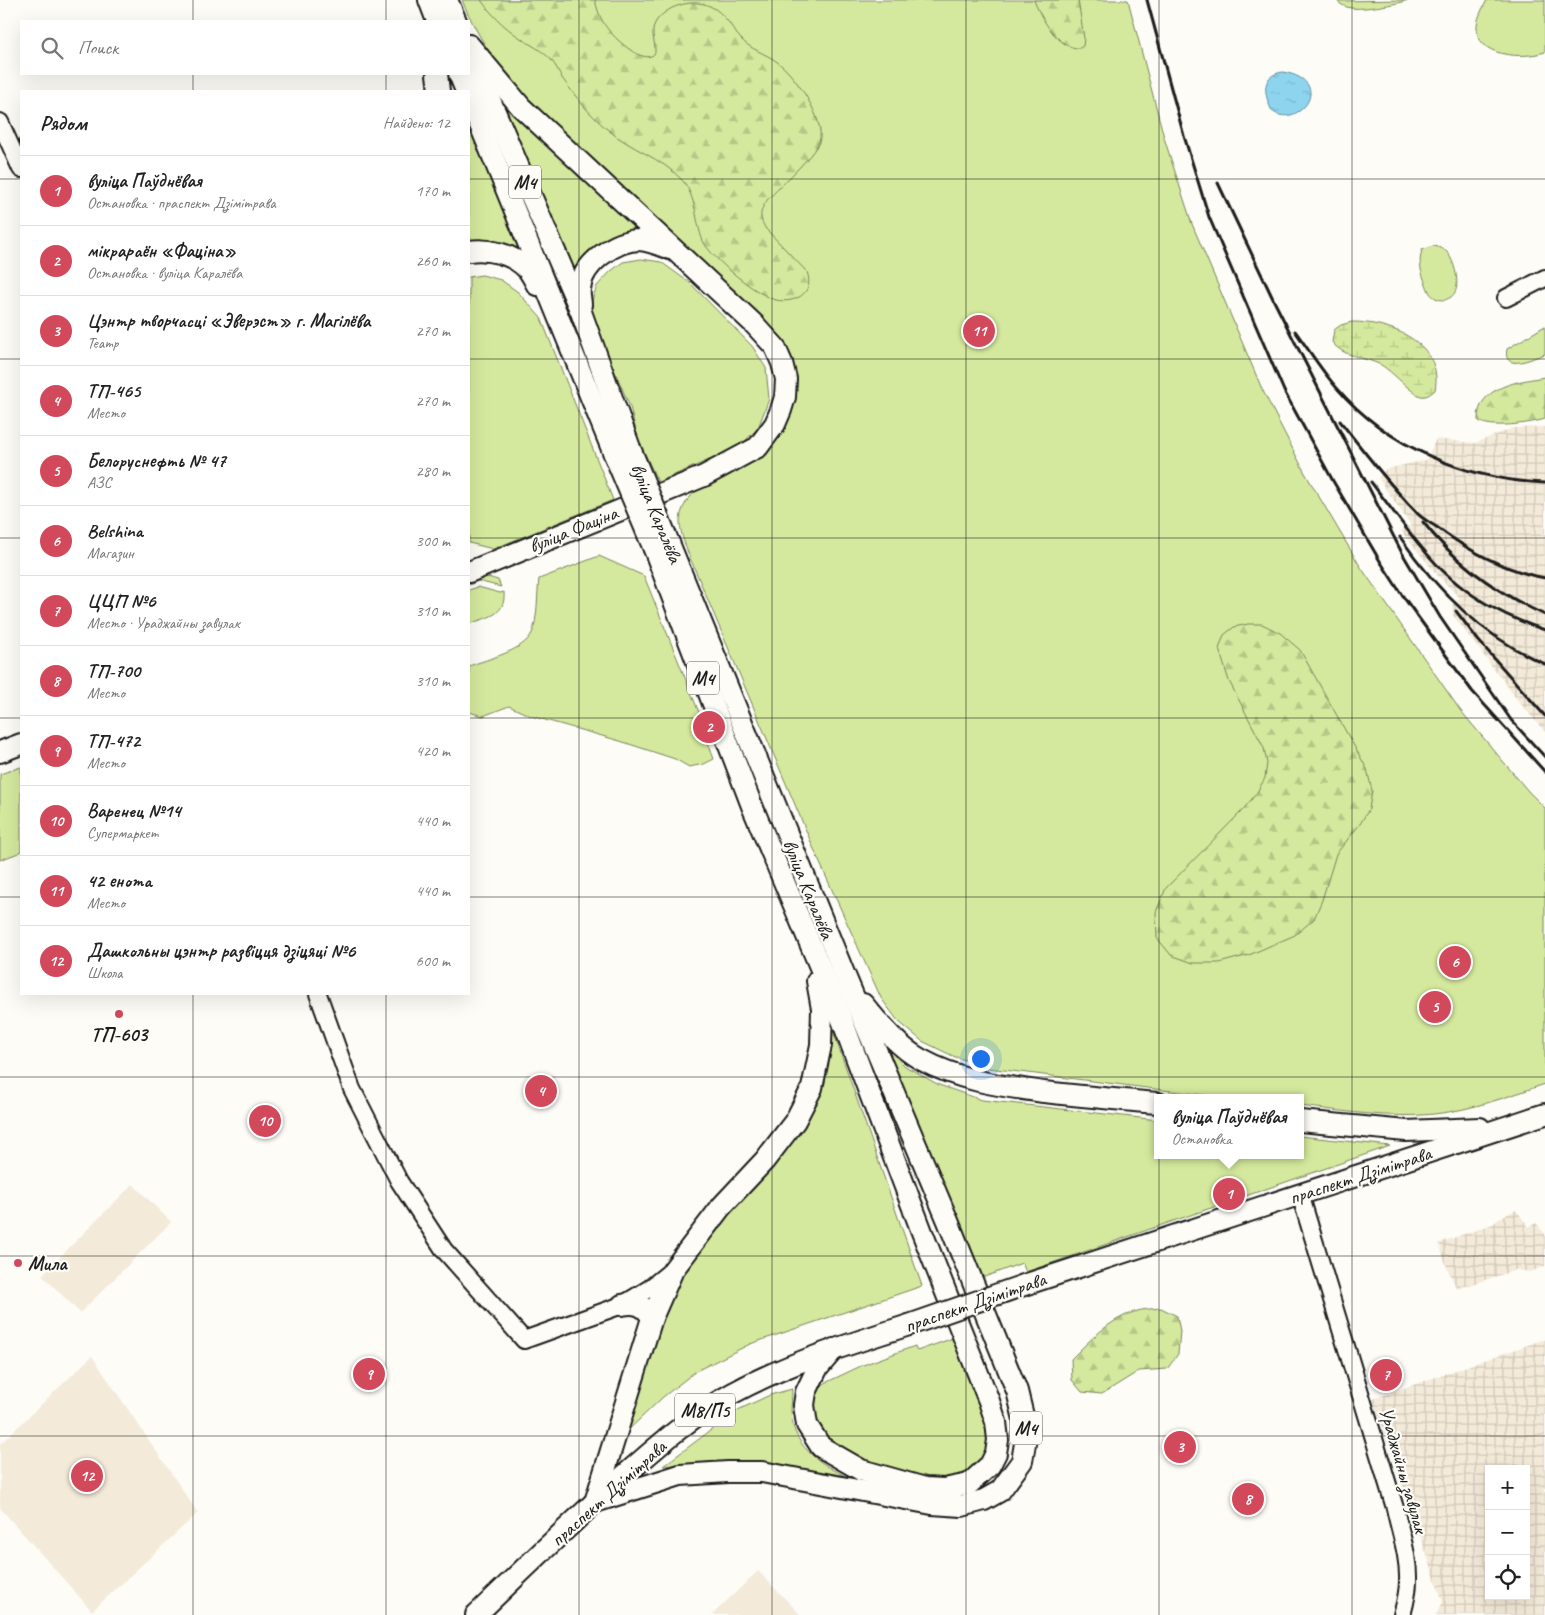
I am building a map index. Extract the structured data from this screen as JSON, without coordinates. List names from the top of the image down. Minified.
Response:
{"streets":{"main road":["М4","вуліца Каралёва","вуліца Фаціна","праспект Дзімітрава","М8/П5"],"street":["Ураджайны завулак"]},"crossings":[["М4","вуліца Каралёва"],["М4","праспект Дзімітрава"],["праспект Дзімітрава","Ураджайны завулак"]],"places":["ТП-603","Мила"],"page":{"search":"Поиск","heading":["Рядом","Найдено: 12"],"list":[{"mark":"1","name":"вуліца Паўднёвая","note":"Остановка · праспект Дзімітрава","value":"170 m"},{"mark":"2","name":"мікрараён «Фаціна»","note":"Остановка · вуліца Каралёва","value":"260 m"},{"mark":"3","name":"Цэнтр творчасці «Эверэст» г. Магілёва","note":"Театр","value":"270 m"},{"mark":"4","name":"ТП-465","note":"Место","value":"270 m"},{"mark":"5","name":"Белоруснефть № 47","note":"АЗС","value":"280 m"},{"mark":"6","name":"Belshina","note":"Магазин","value":"300 m"},{"mark":"7","name":"ЦЦП №6","note":"Место · Ураджайны завулак","value":"310 m"},{"mark":"8","name":"ТП-700","note":"Место","value":"310 m"},{"mark":"9","name":"ТП-472","note":"Место","value":"420 m"},{"mark":"10","name":"Варенец №14","note":"Супермаркет","value":"440 m"},{"mark":"11","name":"42 енота","note":"Место","value":"440 m"},{"mark":"12","name":"Дашкольны цэнтр развіцця дзіцяці №6","note":"Школа","value":"600 m"}],"pins":["11","2","6","5","4","10","1","9","7","3","12","8"],"popup":["вуліца Паўднёвая","Остановка"],"map_buttons":["+","−"]}}
